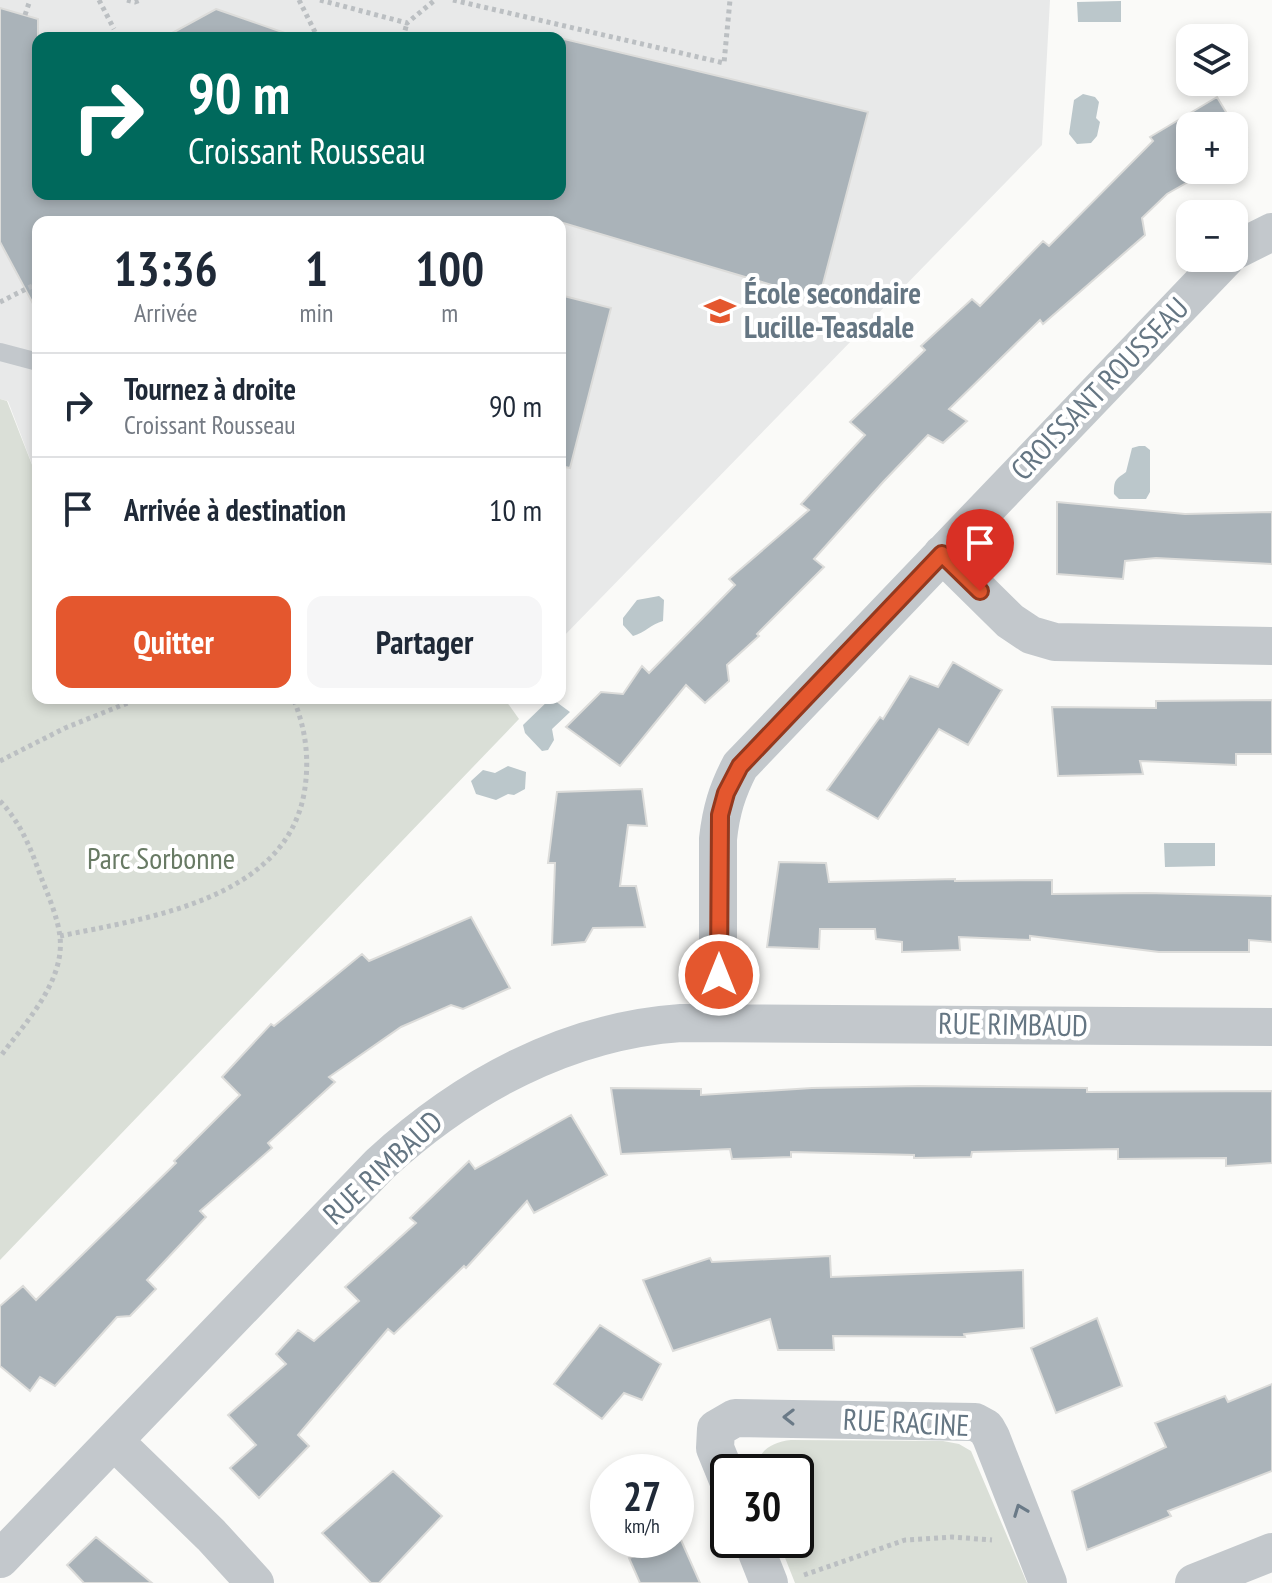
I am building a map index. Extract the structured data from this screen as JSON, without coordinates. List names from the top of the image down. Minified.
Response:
{"streets":{"street":["CROISSANT ROUSSEAU","RUE RIMBAUD","RUE RACINE"]},"crossings":[["CROISSANT ROUSSEAU","RUE RIMBAUD"]],"parks":["Parc Sorbonne"],"places":{"school or university":["École secondaire Lucille-Teasdale"]},"page":{"map_buttons":["+","−"],"turn":["90 m","Croissant Rousseau"],"eta":["13:36","Arrivée","1","min","100","m"],"list":[{"name":"Tournez à droite","note":"Croissant Rousseau","value":"90 m"},{"name":"Arrivée à destination","value":"10 m"}],"buttons":["Quitter","Partager"],"speed":"27 km/h","limit":"30"}}
